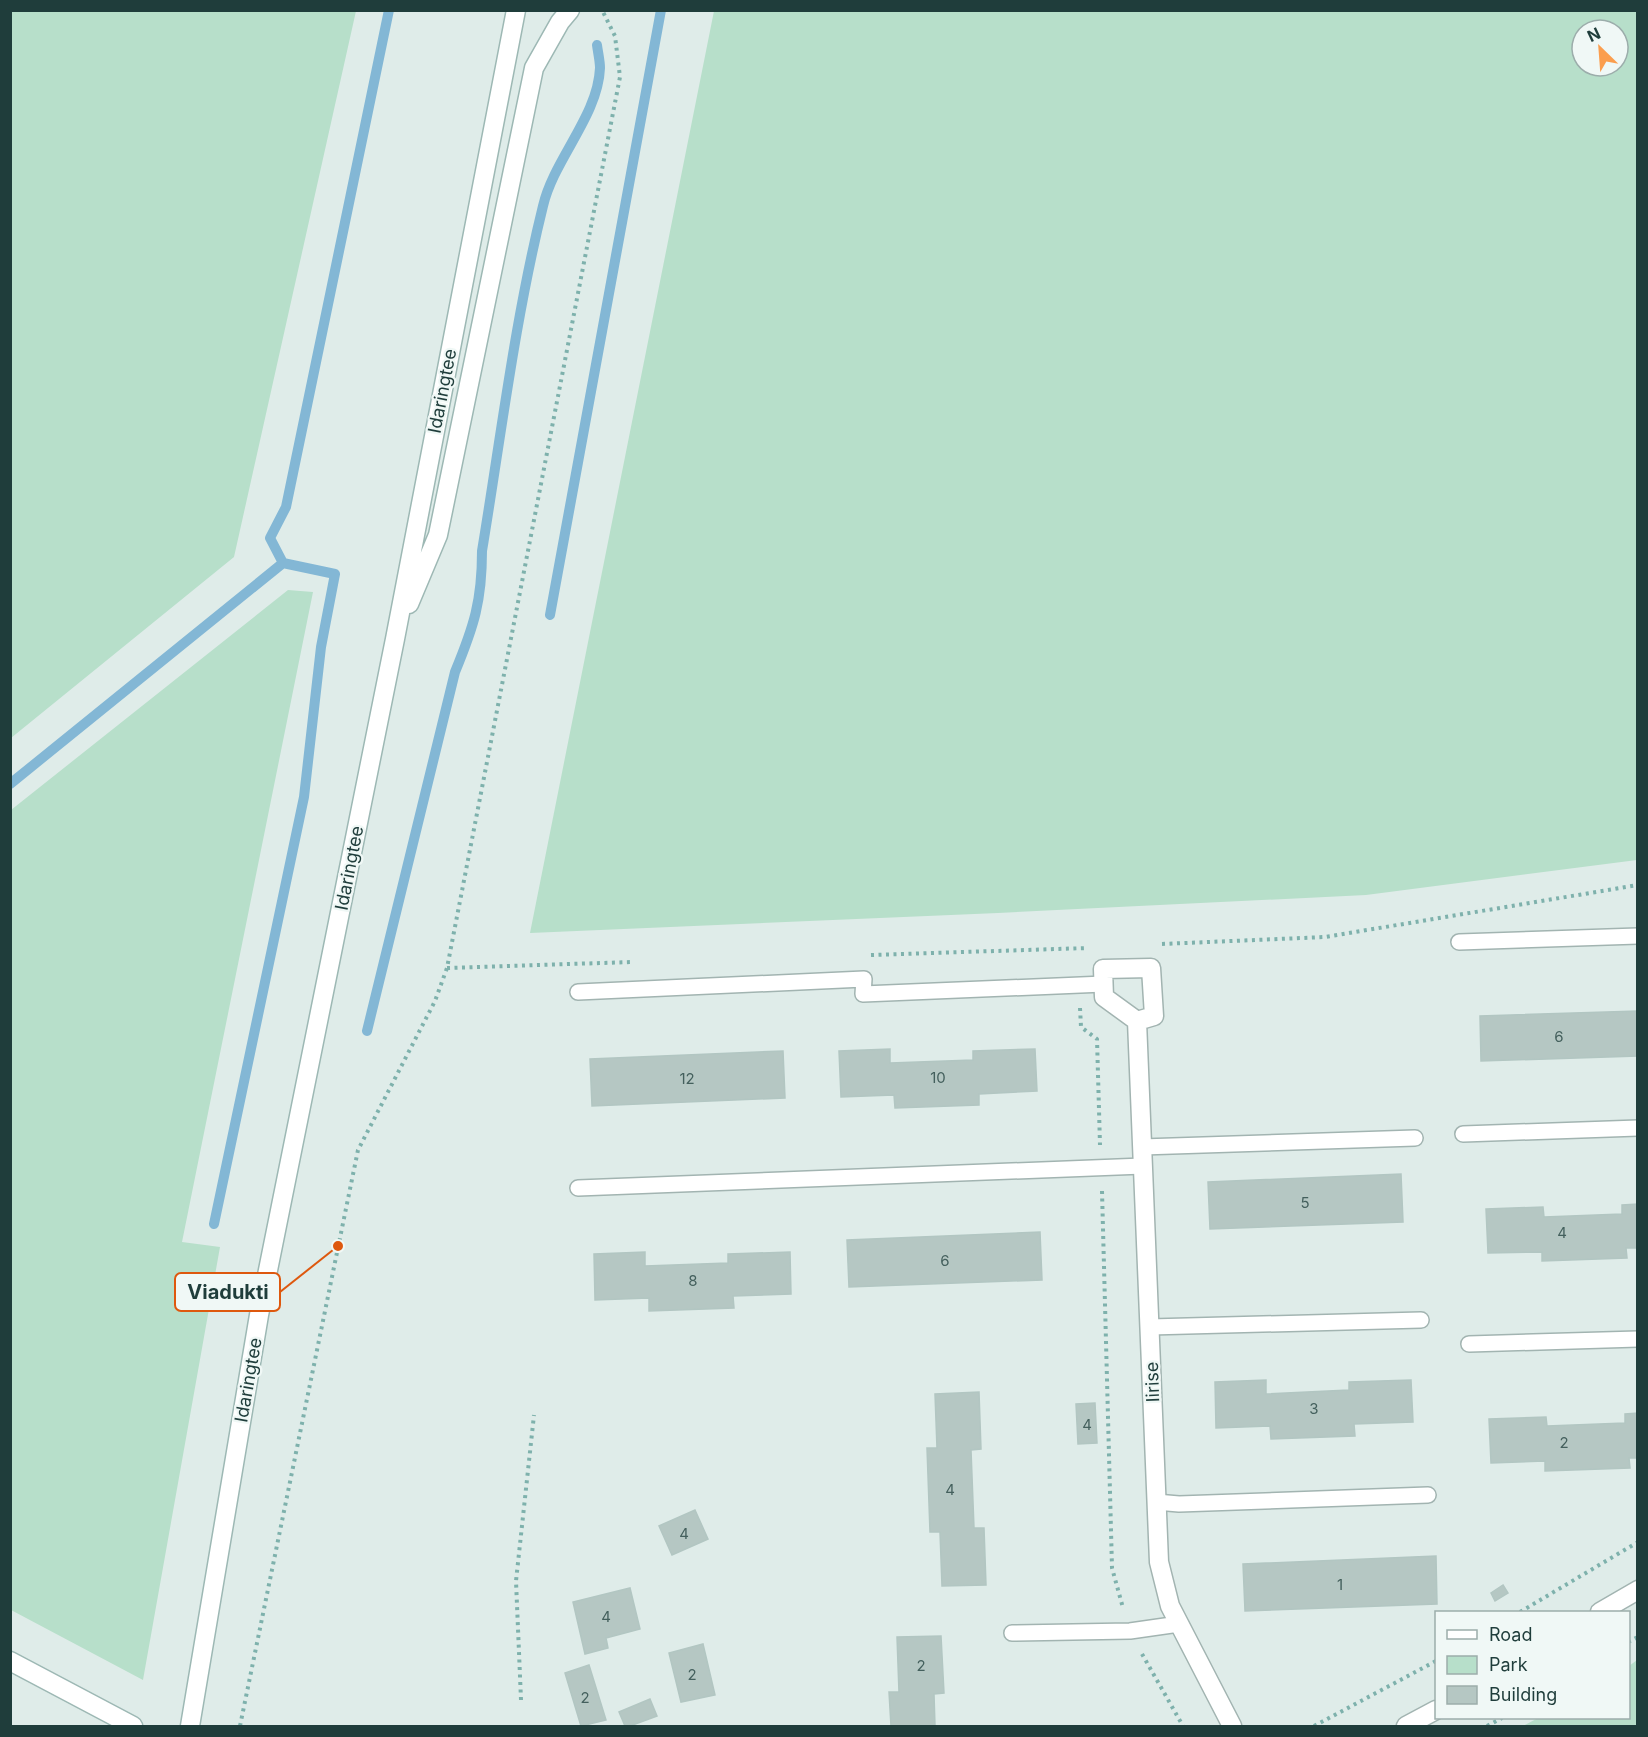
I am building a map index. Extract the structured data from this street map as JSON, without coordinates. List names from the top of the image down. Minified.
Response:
{"streets":{"main road":["Idaringtee","Iirise"]},"places":["Viadukti"],"house_numbers":["6","10","12","5","4","6","8","3","4","2","4","4","1","4","2","2","2"],"legend":["Road","Park","Building"],"north":"top left"}
